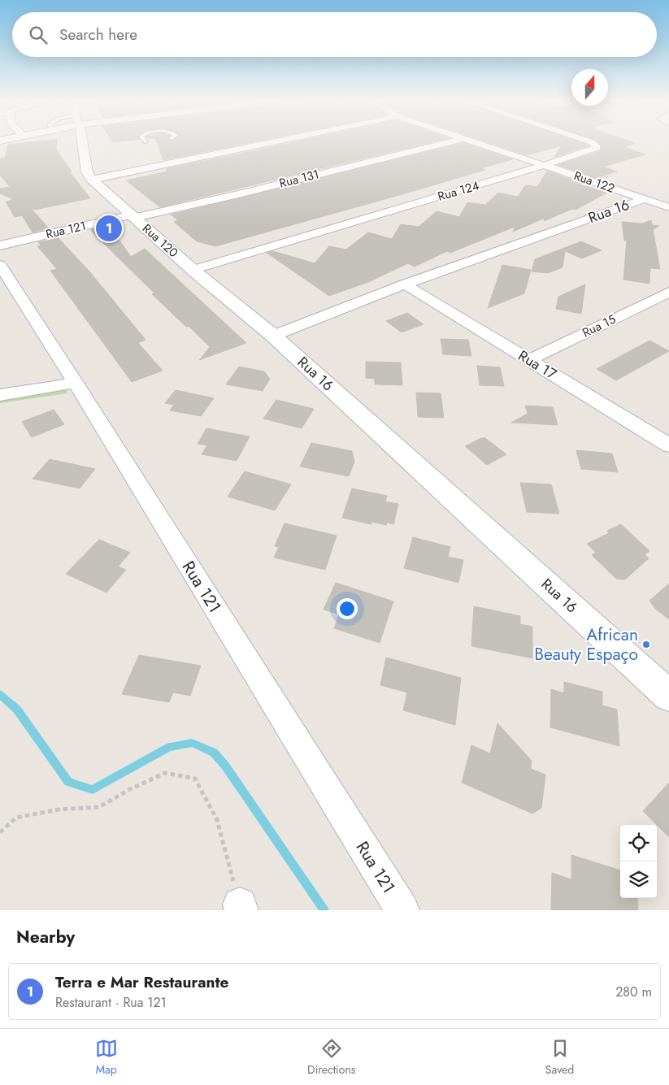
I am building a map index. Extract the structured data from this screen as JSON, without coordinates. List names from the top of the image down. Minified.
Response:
{"streets":{"street":["Rua 131","Rua 122","Rua 124","Rua 16","Rua 121","Rua 120","Rua 15","Rua 17"]},"crossings":[["Rua 131","Rua 121"],["Rua 131","Rua 120"],["Rua 122","Rua 124"],["Rua 122","Rua 16"],["Rua 124","Rua 120"],["Rua 16","Rua 120"],["Rua 16","Rua 17"],["Rua 121","Rua 120"],["Rua 15","Rua 17"]],"places":["African Beauty Espaço"],"north":"top","page":{"search":"Search here","pins":"1","heading":"Nearby","list":[{"mark":"1","name":"Terra e Mar Restaurante","note":"Restaurant · Rua 121","value":"280 m"}],"nav":["Map","Directions","Saved"]}}
